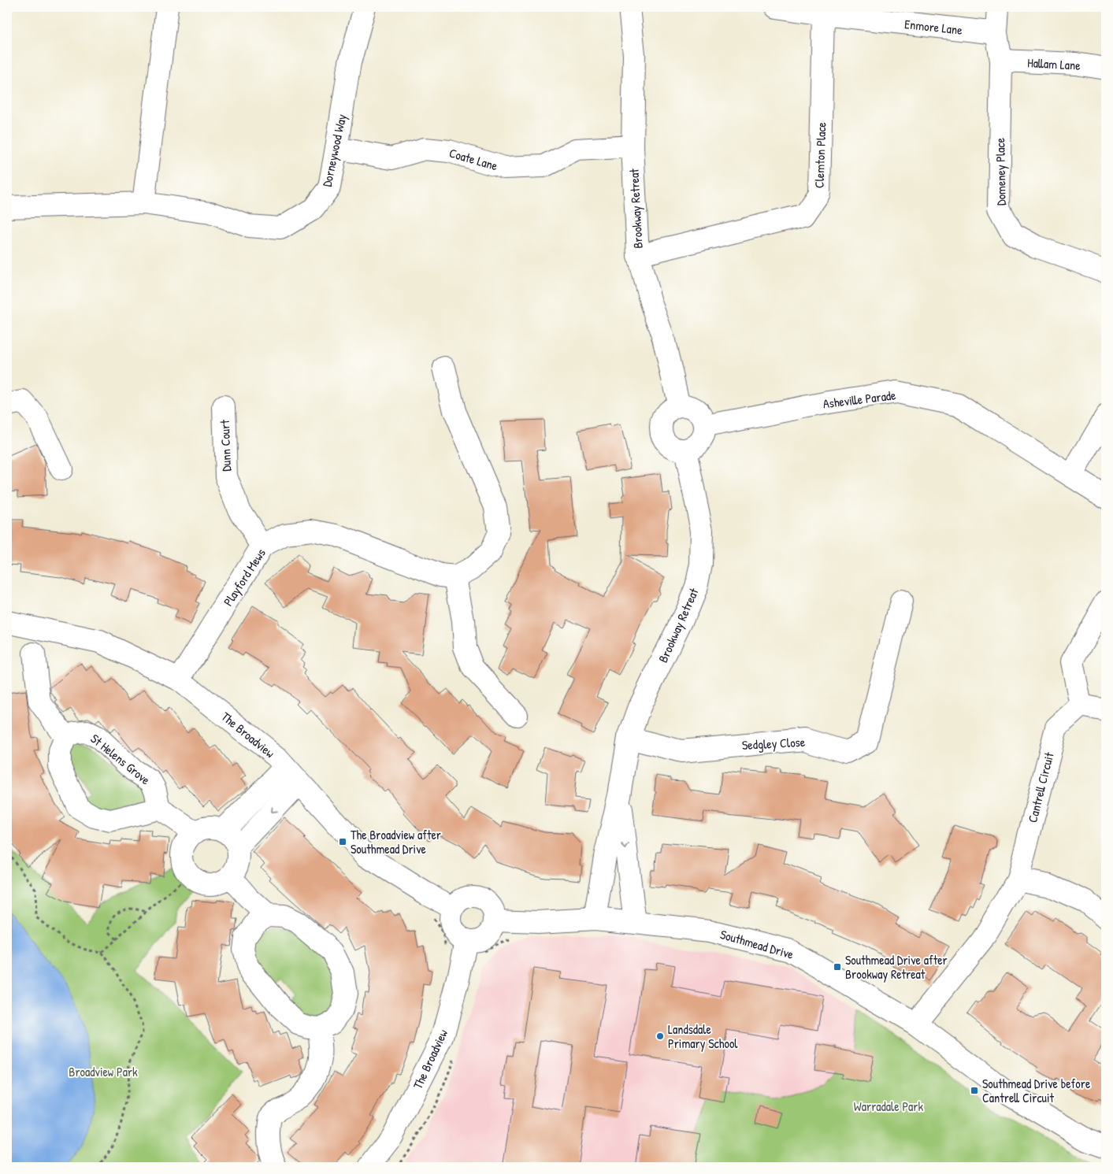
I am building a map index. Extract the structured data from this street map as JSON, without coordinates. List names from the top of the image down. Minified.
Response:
{"streets":{"street":["Enmore Lane","Hallam Lane","Dorneywood Way","Clemton Place","Coate Lane","Domeney Place","Brookway Retreat","Asheville Parade","Dunn Court","Playford Mews","The Broadview","Sedgley Close","St Helens Grove","Cantrell Circuit","Southmead Drive"]},"crossings":[["Enmore Lane","Clemton Place"],["Enmore Lane","Domeney Place"],["Hallam Lane","Domeney Place"],["Dorneywood Way","Coate Lane"],["Clemton Place","Brookway Retreat"],["Coate Lane","Brookway Retreat"],["Brookway Retreat","Asheville Parade"],["Brookway Retreat","Sedgley Close"],["Brookway Retreat","Southmead Drive"],["Dunn Court","Playford Mews"],["Playford Mews","The Broadview"],["The Broadview","Southmead Drive"],["Cantrell Circuit","Southmead Drive"]],"parks":["Broadview Park","Warradale Park"],"places":{"transit":["The Broadview after Southmead Drive","Southmead Drive after Brookway Retreat","Southmead Drive before Cantrell Circuit"],"other":["Landsdale Primary School"]}}
